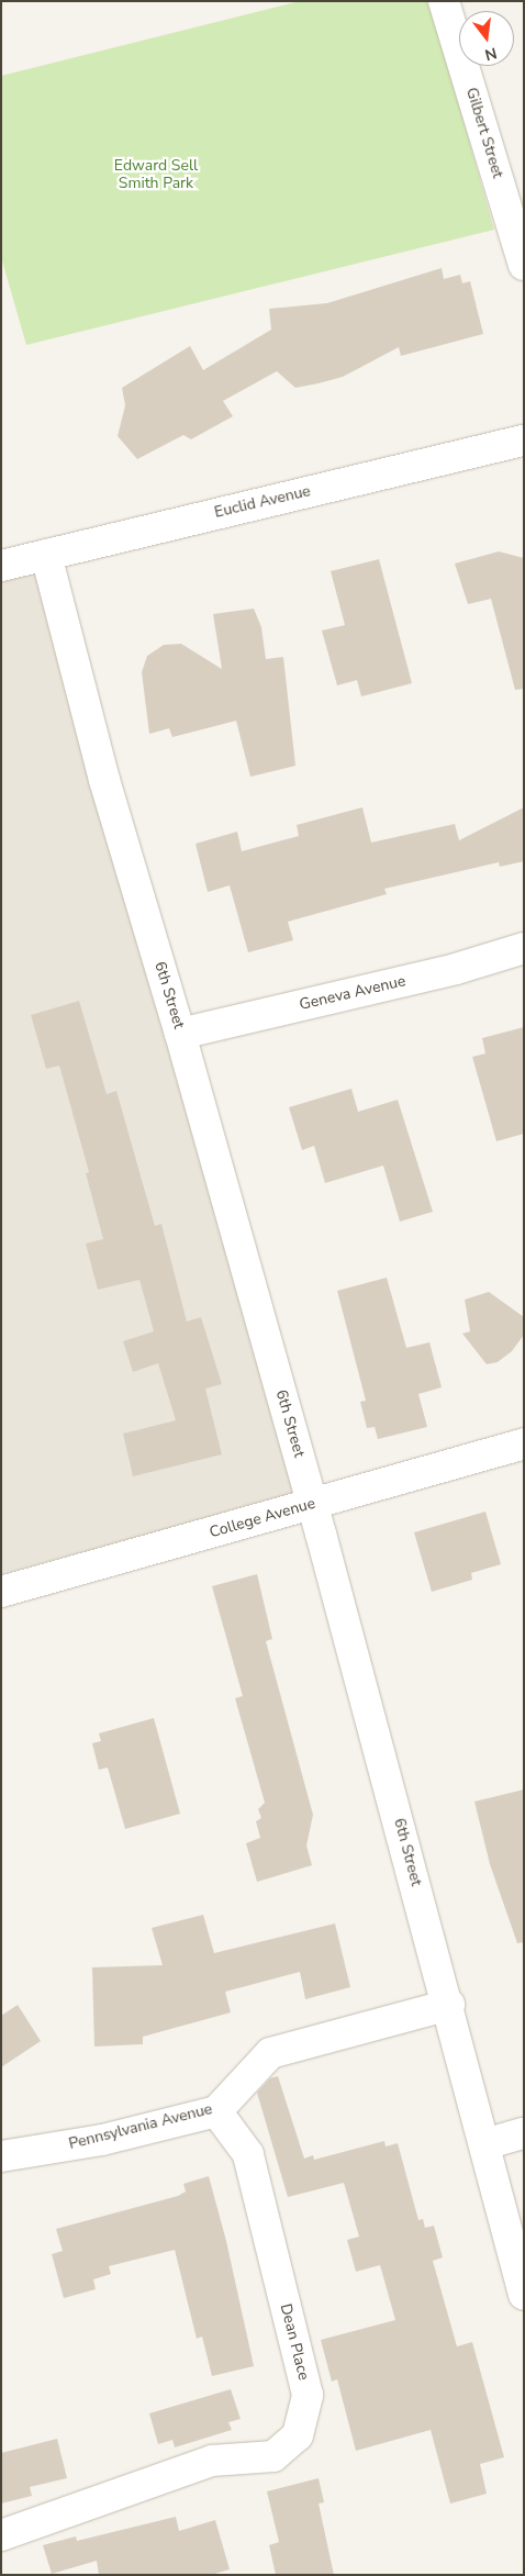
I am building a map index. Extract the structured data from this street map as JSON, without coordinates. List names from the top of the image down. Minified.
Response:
{"streets":{"street":["Gilbert Street","Euclid Avenue","Geneva Avenue","6th Street","College Avenue","Pennsylvania Avenue","Dean Place"]},"crossings":[["Euclid Avenue","6th Street"],["Geneva Avenue","6th Street"],["6th Street","College Avenue"],["6th Street","Pennsylvania Avenue"],["Pennsylvania Avenue","Dean Place"]],"parks":["Edward Sell Smith Park"],"north":"bottom"}
